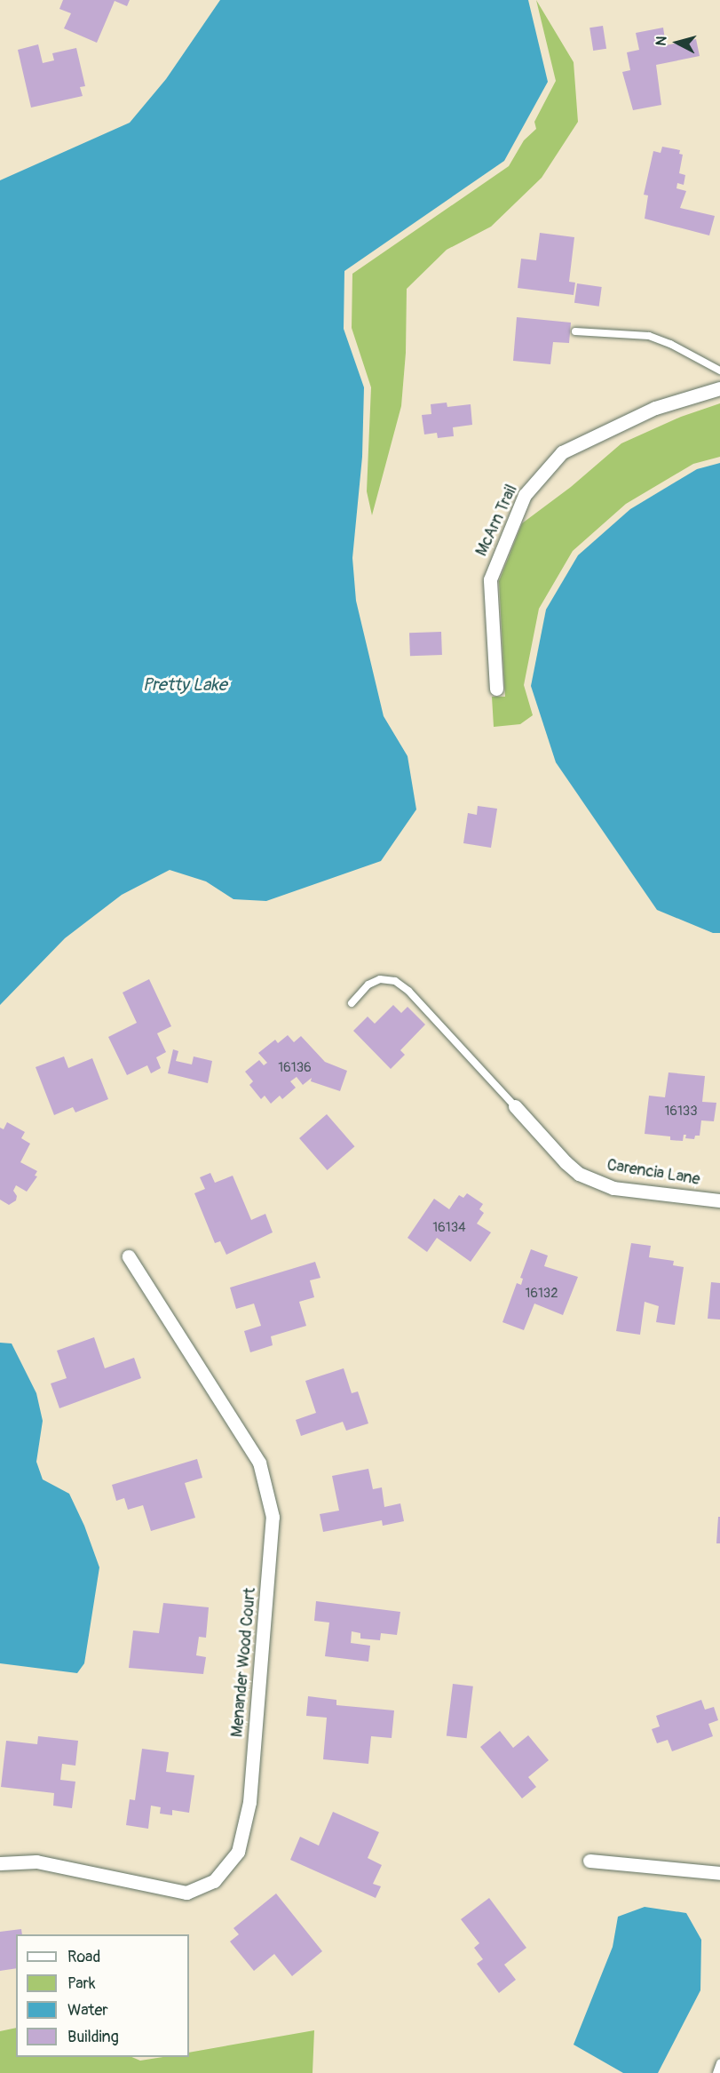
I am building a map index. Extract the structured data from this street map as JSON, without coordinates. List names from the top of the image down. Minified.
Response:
{"streets":{"street":["McArn Trail","Carencia Lane","Menander Wood Court"]},"water":["Pretty Lake"],"house_numbers":["16136","16133","16134","16132"],"legend":["Road","Park","Water","Building"],"north":"left"}
